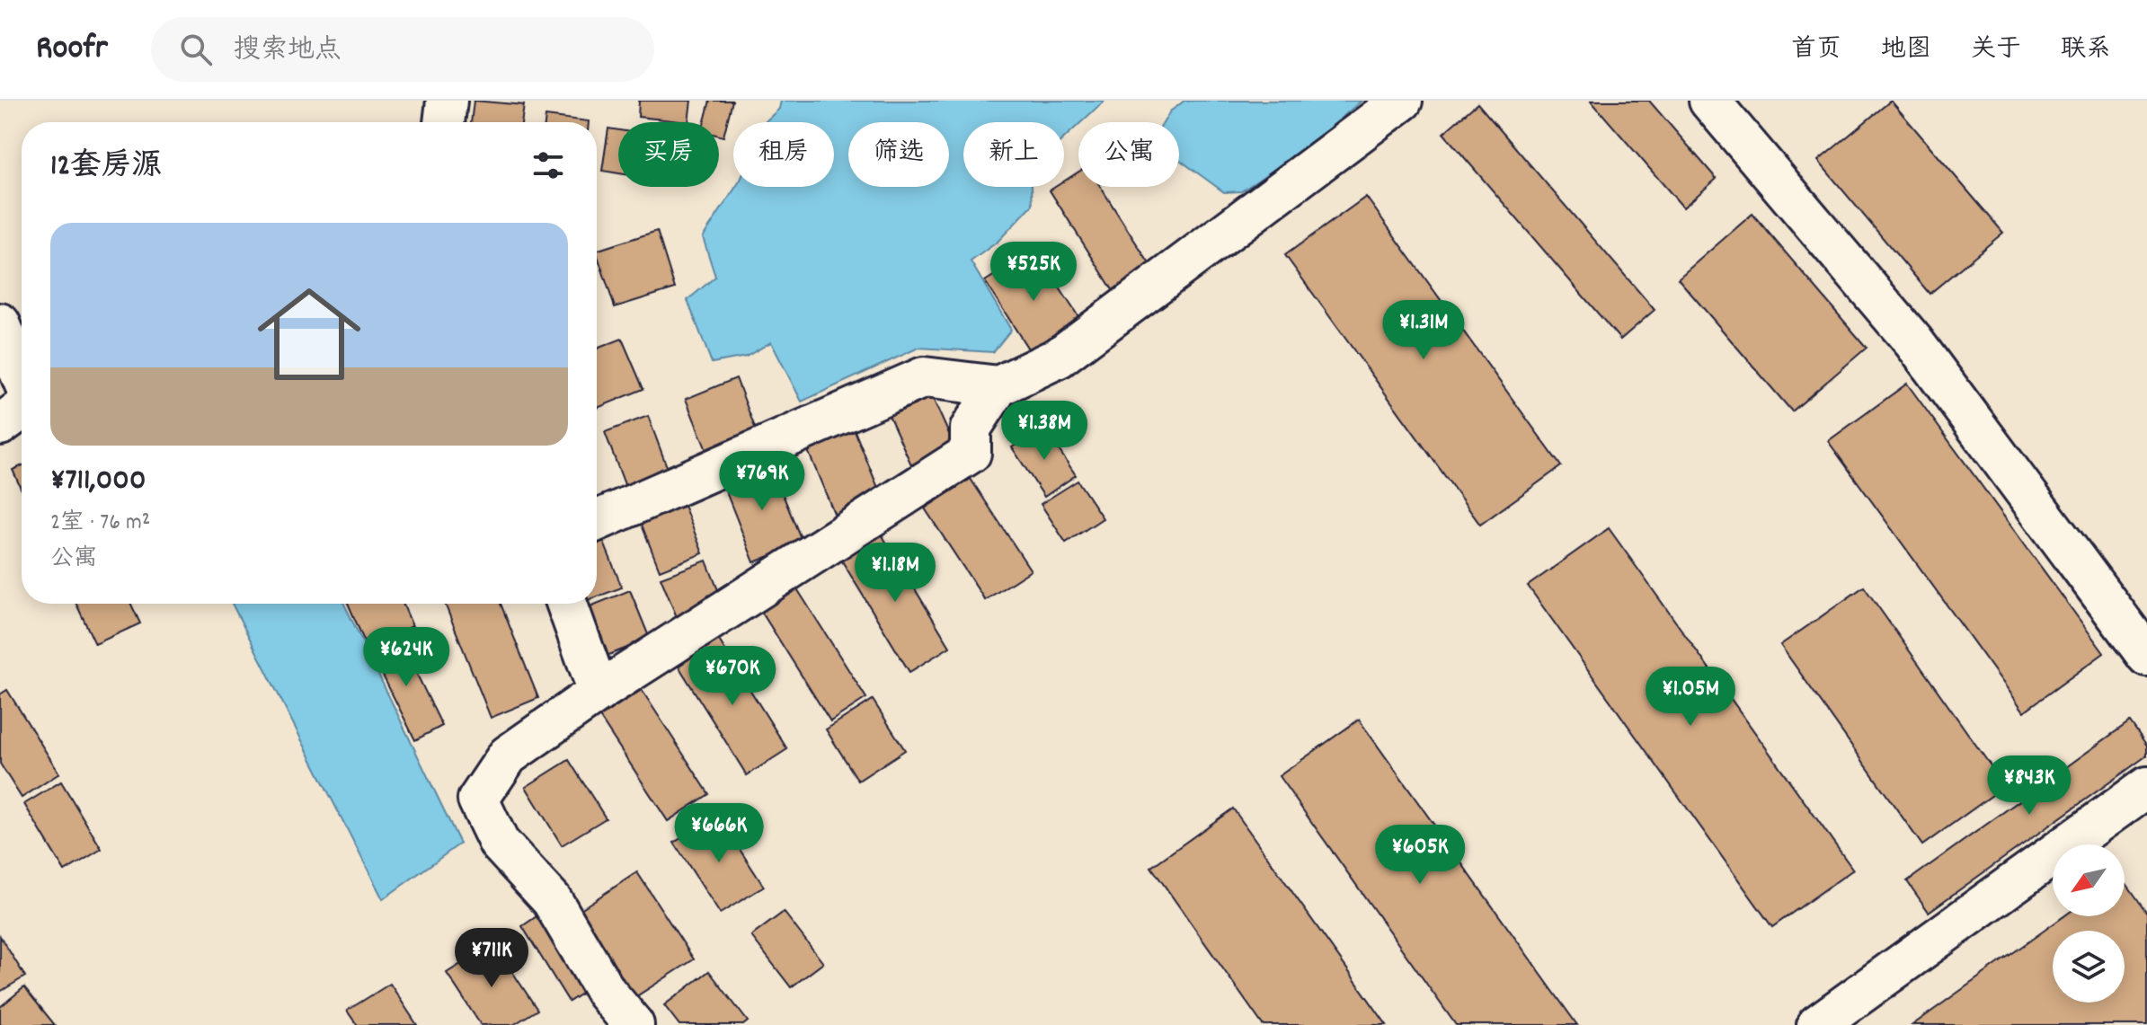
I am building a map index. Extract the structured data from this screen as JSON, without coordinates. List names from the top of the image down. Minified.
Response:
{"north":"bottom left","page":{"header":"Roofr","search":"搜索地点","nav":["首页","地图","关于","联系"],"chip":["买房","租房","筛选","新上","公寓"],"heading":"12套房源","list":[{"name":"¥711,000","note":"2室 · 76 m² · 公寓"}],"price":["¥525K","¥1.31M","¥1.38M","¥769K","¥1.18M","¥624K","¥670K","¥1.05M","¥843K","¥666K","¥605K","¥711K"]}}
